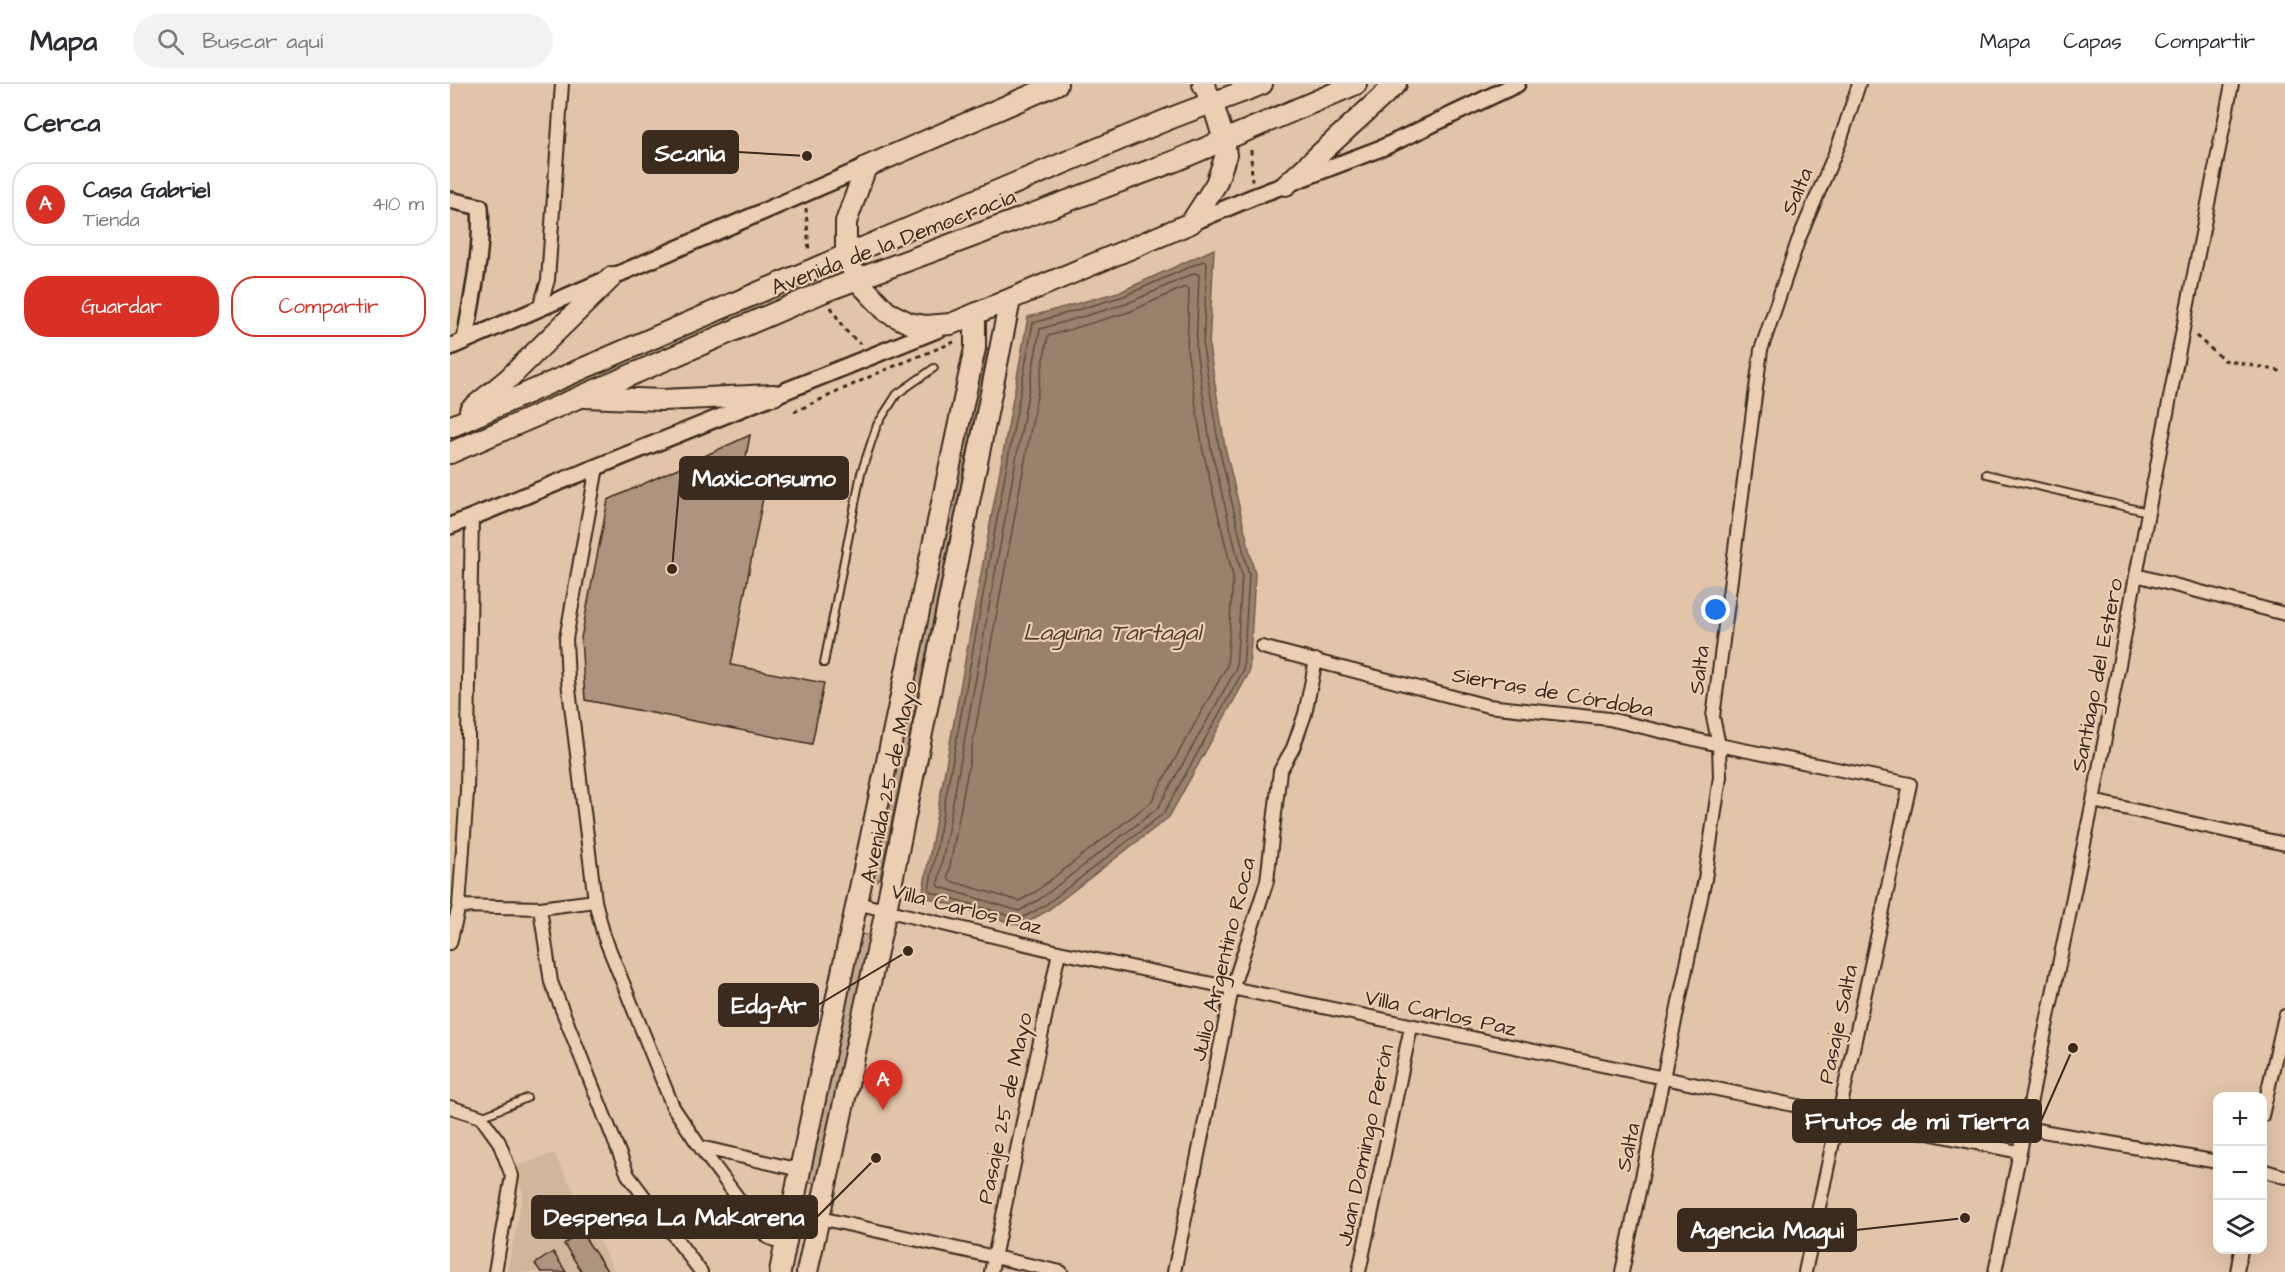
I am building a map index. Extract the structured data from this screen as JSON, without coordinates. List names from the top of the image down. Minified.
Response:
{"streets":{"main road":["Avenida de la Democracia","Avenida 25 de Mayo"],"street":["Salta","Santiago del Estero","Sierras de Córdoba","Villa Carlos Paz","Julio Argentino Roca","Pasaje Salta","Pasaje 25 de Mayo","Juan Domingo Perón"]},"crossings":[["Salta","Sierras de Córdoba"],["Salta","Villa Carlos Paz"],["Santiago del Estero","Villa Carlos Paz"],["Sierras de Córdoba","Julio Argentino Roca"],["Sierras de Córdoba","Pasaje Salta"],["Avenida 25 de Mayo","Villa Carlos Paz"],["Villa Carlos Paz","Julio Argentino Roca"],["Villa Carlos Paz","Pasaje Salta"],["Villa Carlos Paz","Pasaje 25 de Mayo"],["Villa Carlos Paz","Juan Domingo Perón"]],"water":["Laguna Tartagal"],"places":["Scania","Maxiconsumo","Edg-Ar","Frutos de mi Tierra","Despensa La Makarena","Agencia Magui"],"page":{"header":"Mapa","search":"Buscar aquí","nav":["Mapa","Capas","Compartir"],"heading":"Cerca","list":[{"mark":"A","name":"Casa Gabriel","note":"Tienda","value":"410 m"}],"buttons":["Guardar","Compartir"],"pins":"A","map_buttons":["+","−"]}}
